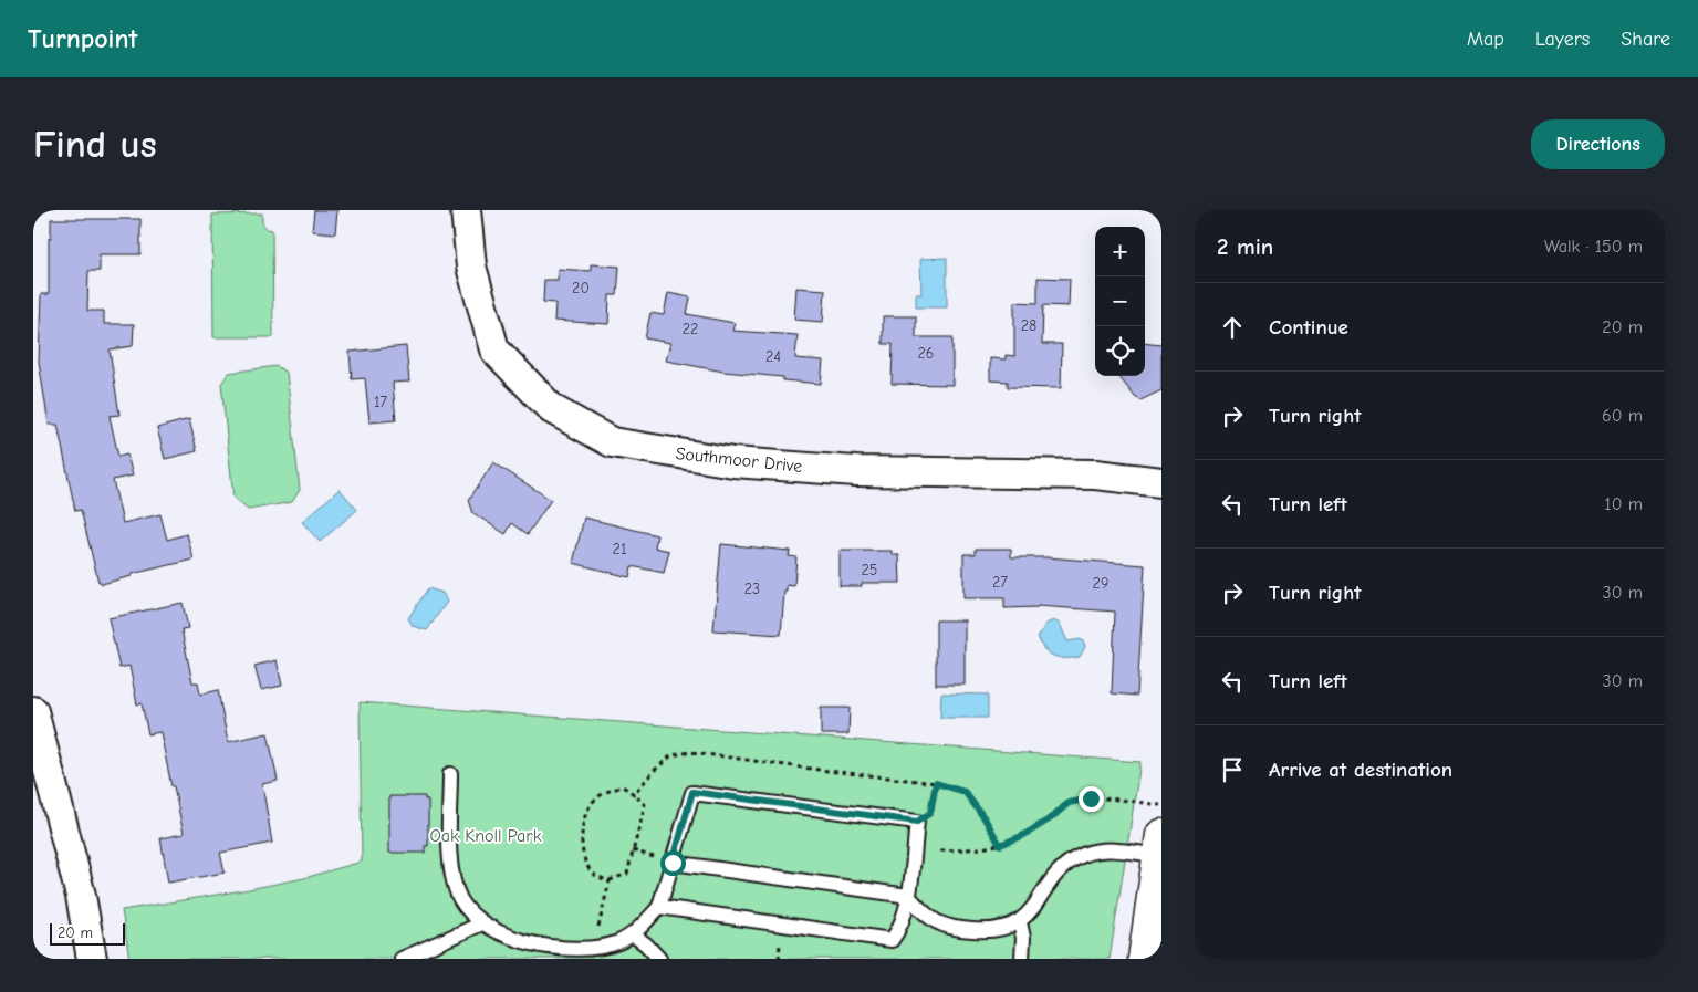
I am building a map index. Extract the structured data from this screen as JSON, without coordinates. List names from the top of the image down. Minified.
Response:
{"streets":{"street":["Southmoor Drive"]},"parks":["Oak Knoll Park"],"house_numbers":["20","28","22","26","24","17","21","25","27","29","23"],"scale_bar":"20 m","page":{"header":"Turnpoint","nav":["Map","Layers","Share"],"buttons":"Directions","title":"Find us","heading":["2 min","Walk · 150 m"],"map_buttons":["+","−"],"list":[["Continue","20 m"],["Turn right","60 m"],["Turn left","10 m"],["Turn right","30 m"],["Turn left","30 m"],"Arrive at destination"],"scale":"20 m"}}
